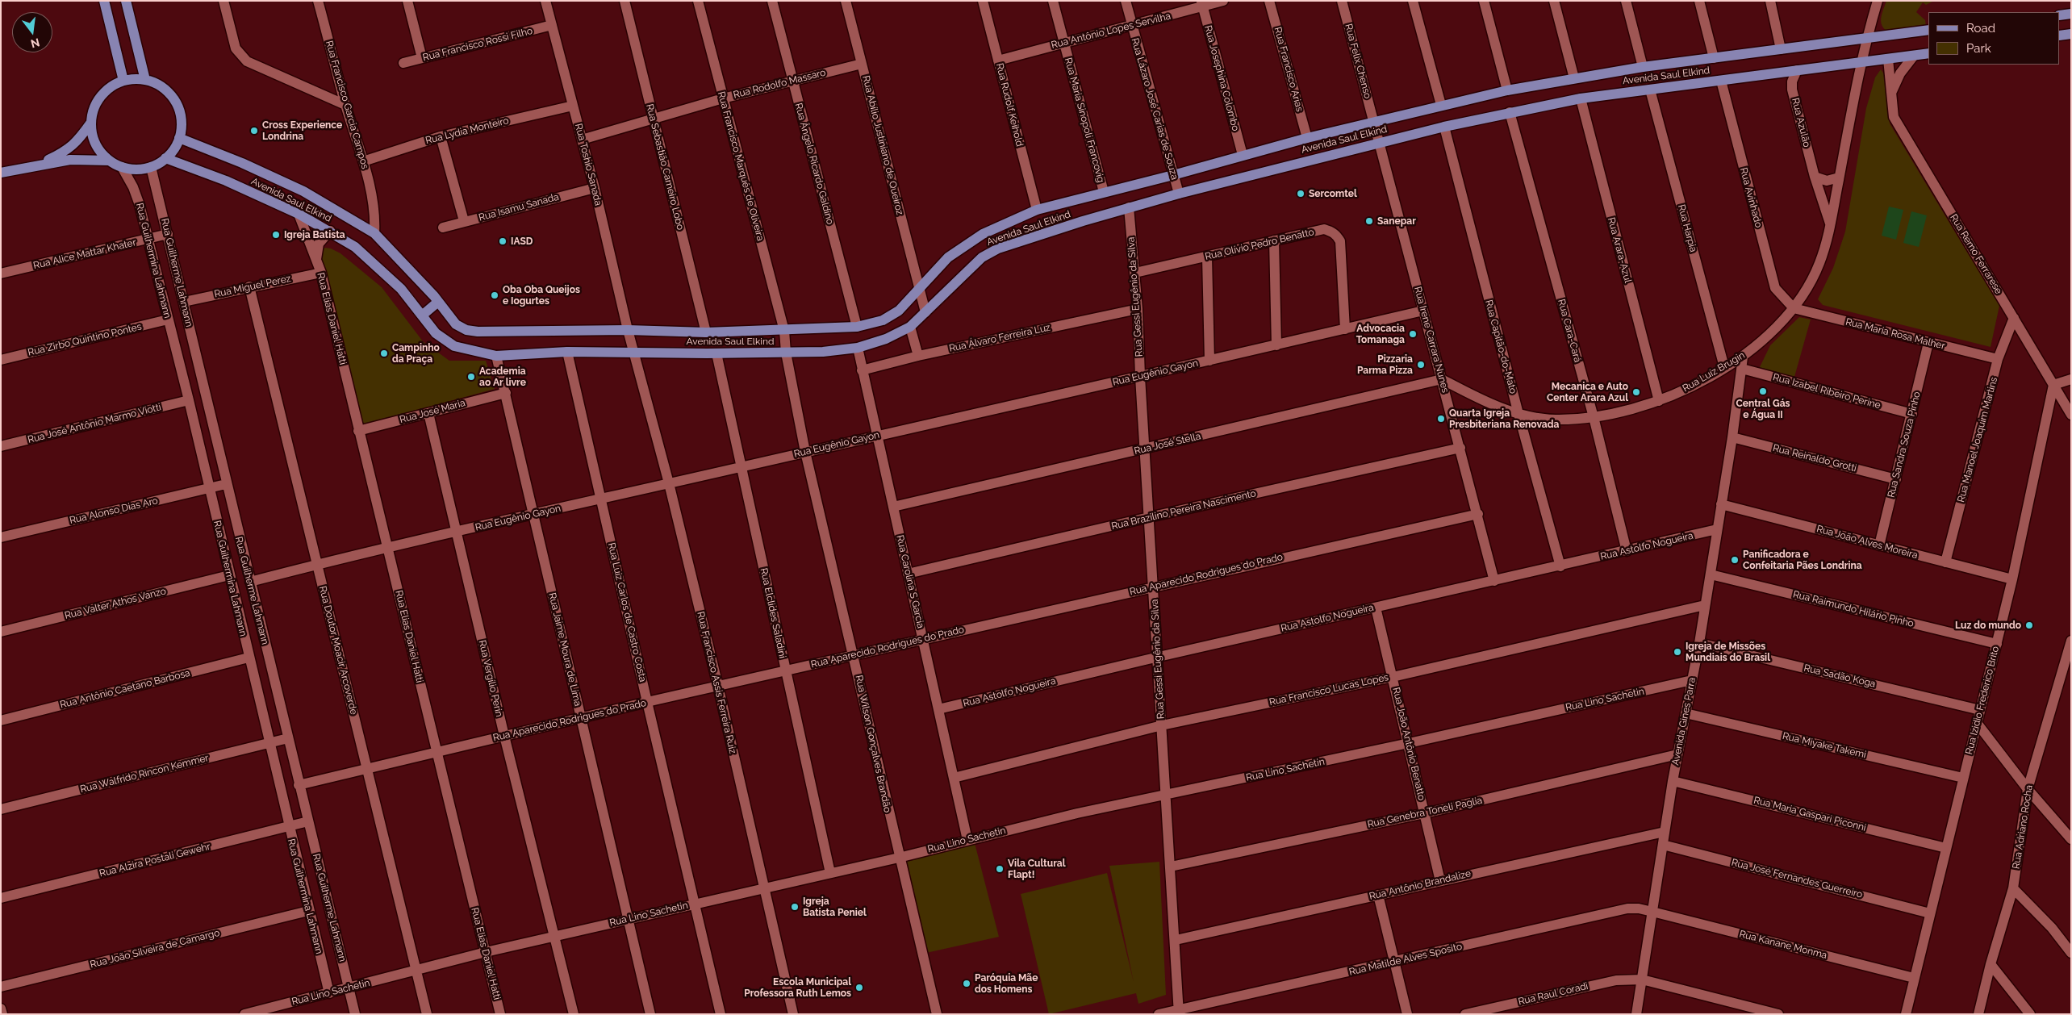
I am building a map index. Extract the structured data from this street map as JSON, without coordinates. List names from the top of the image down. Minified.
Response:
{"streets":{"main road":["Avenida Saul Elkind"],"street":["Rua Antônio Lopes Servilha","Rua Francisco Rossi Filho","Rua Felix Chenso","Rua Francisco Arias","Rua Josephina Colombo","Rua Rodolfo Massaro","Rua Francisco Garcia Campos","Rua Rudolf Keihold","Rua Lázaro José Carias de Souza","Rua Maria Sinopoli Francovig","Rua Azulão","Rua Lydia Monteiro","Rua Abílio Justiniano de Queiroz","Rua Ângelo Ricardo Galdino","Rua Toshio Sanada","Rua Francisco Marquês de Oliveira","Rua Sebastião Carneiro Lobo","Rua Avinhado","Rua Isamu Sanada","Rua Harpia","Rua Olívio Pedro Benatto","Rua Arara-Azul","Rua Alice Mattar Khater","Rua Remo Ferrarese","Rua Guilhermina Lahmann","Rua Guilherme Lahmann","Rua Miguel Perez","Rua Gessi Eugênio da Silva","Rua Elias Daniel Hatti","Rua Cara-Cará","Rua Maria Rosa Malher","Rua Álvaro Ferreira Luz","Rua Zirbo Quintino Pontes","Rua Irene Carrara Nunes","Rua Capitão-do-Mato","Rua Luíz Brugin","Rua Eugênio Gayon","Rua Izabel Ribeiro Perine","Rua José Maria","Rua José Antônio Marmo Viotti","Rua Manoel Joaquim Martins","Rua José Stella","Rua Sandra Souza Pinho","Rua Reinaldo Grotti","Rua Brazilino Pereira Nascimento","Rua Alonso Dias Aro","Rua João Alves Moreira","Rua Astolfo Nogueira","Rua Aparecido Rodrigues do Prado","Rua Carolina S Garcia","Rua Valter Athos Vanzo","Rua Raimundo Hilário Pinho","Rua Luiz Carlos de Castro Costa","Rua Elclides Saladini","Rua Jaime Moura de Lima","Rua Doutor Moacir Arcoverde","Rua Sadão Koga","Rua Vergílio Perin","Rua Francisco Assis Ferreira Ruiz","Rua Antônio Caetano Barbosa","Rua Francisco Lucas Lopes","Rua Lino Sachetin","Rua Izidio Frederico Brito","Avenida Gines Parra","Rua Wilson Gonçalves Brandão","Rua João Antônio Benatto","Rua Miyake Takemi","Rua Walfrido Rincon Kemmer","Rua Genebra Toneli Paglia","Rua Maria Gaspari Piconni","Rua Adriano Rocha","Rua Alzira Postali Gewehr","Rua José Fernandes Guerreiro","Rua Antônio Brandalize","Rua Kanane Monma","Rua João Silveira de Camargo","Rua Matilde Alves Sposito","Rua Raul Coradi"]},"crossings":[["Rua Antônio Lopes Servilha","Rua Josephina Colombo"],["Rua Antônio Lopes Servilha","Rua Rudolf Keihold"],["Rua Antônio Lopes Servilha","Rua Lázaro José Carias de Souza"],["Rua Antônio Lopes Servilha","Rua Maria Sinopoli Francovig"],["Rua Francisco Rossi Filho","Rua Toshio Sanada"],["Rua Felix Chenso","Avenida Saul Elkind"],["Rua Felix Chenso","Rua Irene Carrara Nunes"],["Rua Francisco Arias","Avenida Saul Elkind"],["Avenida Saul Elkind","Rua Josephina Colombo"],["Avenida Saul Elkind","Rua Francisco Garcia Campos"],["Avenida Saul Elkind","Rua Rudolf Keihold"],["Avenida Saul Elkind","Rua Lázaro José Carias de Souza"],["Avenida Saul Elkind","Rua Maria Sinopoli Francovig"],["Avenida Saul Elkind","Rua Azulão"],["Avenida Saul Elkind","Rua Abílio Justiniano de Queiroz"],["Avenida Saul Elkind","Rua Ângelo Ricardo Galdino"],["Avenida Saul Elkind","Rua Toshio Sanada"],["Avenida Saul Elkind","Rua Francisco Marquês de Oliveira"],["Avenida Saul Elkind","Rua Sebastião Carneiro Lobo"],["Avenida Saul Elkind","Rua Avinhado"],["Avenida Saul Elkind","Rua Harpia"],["Avenida Saul Elkind","Rua Arara-Azul"],["Avenida Saul Elkind","Rua Remo Ferrarese"],["Avenida Saul Elkind","Rua Guilhermina Lahmann"],["Avenida Saul Elkind","Rua Guilherme Lahmann"],["Avenida Saul Elkind","Rua Gessi Eugênio da Silva"],["Avenida Saul Elkind","Rua Elias Daniel Hatti"],["Avenida Saul Elkind","Rua Cara-Cará"],["Avenida Saul Elkind","Rua Irene Carrara Nunes"],["Avenida Saul Elkind","Rua Capitão-do-Mato"],["Avenida Saul Elkind","Rua Luíz Brugin"],["Avenida Saul Elkind","Rua Carolina S Garcia"],["Avenida Saul Elkind","Rua Luiz Carlos de Castro Costa"],["Avenida Saul Elkind","Rua Elclides Saladini"],["Avenida Saul Elkind","Rua Jaime Moura de Lima"],["Avenida Saul Elkind","Rua Francisco Assis Ferreira Ruiz"],["Avenida Saul Elkind","Rua Wilson Gonçalves Brandão"],["Rua Rodolfo Massaro","Rua Abílio Justiniano de Queiroz"],["Rua Rodolfo Massaro","Rua Ângelo Ricardo Galdino"],["Rua Rodolfo Massaro","Rua Toshio Sanada"],["Rua Rodolfo Massaro","Rua Francisco Marquês de Oliveira"],["Rua Rodolfo Massaro","Rua Sebastião Carneiro Lobo"],["Rua Francisco Garcia Campos","Rua Lydia Monteiro"],["Rua Azulão","Rua Luíz Brugin"],["Rua Lydia Monteiro","Rua Toshio Sanada"],["Rua Toshio Sanada","Rua Isamu Sanada"],["Rua Toshio Sanada","Rua Francisco Assis Ferreira Ruiz"],["Rua Francisco Marquês de Oliveira","Rua Wilson Gonçalves Brandão"],["Rua Avinhado","Rua Maria Rosa Malher"],["Rua Avinhado","Rua Luíz Brugin"],["Rua Harpia","Rua Luíz Brugin"],["Rua Olívio Pedro Benatto","Rua Gessi Eugênio da Silva"],["Rua Olívio Pedro Benatto","Rua Eugênio Gayon"],["Rua Arara-Azul","Rua Luíz Brugin"],["Rua Alice Mattar Khater","Rua Guilhermina Lahmann"],["Rua Alice Mattar Khater","Rua Guilherme Lahmann"],["Rua Remo Ferrarese","Rua Manoel Joaquim Martins"],["Rua Remo Ferrarese","Rua Izidio Frederico Brito"],["Rua Guilhermina Lahmann","Rua Guilherme Lahmann"],["Rua Guilhermina Lahmann","Rua Zirbo Quintino Pontes"],["Rua Guilhermina Lahmann","Rua José Antônio Marmo Viotti"],["Rua Guilhermina Lahmann","Rua Alonso Dias Aro"],["Rua Guilhermina Lahmann","Rua Valter Athos Vanzo"],["Rua Guilhermina Lahmann","Rua Antônio Caetano Barbosa"],["Rua Guilhermina Lahmann","Rua Lino Sachetin"],["Rua Guilhermina Lahmann","Rua Walfrido Rincon Kemmer"],["Rua Guilhermina Lahmann","Rua Alzira Postali Gewehr"],["Rua Guilhermina Lahmann","Rua João Silveira de Camargo"],["Rua Guilherme Lahmann","Rua Miguel Perez"],["Rua Guilherme Lahmann","Rua Eugênio Gayon"],["Rua Guilherme Lahmann","Rua Alonso Dias Aro"],["Rua Guilherme Lahmann","Rua Aparecido Rodrigues do Prado"],["Rua Guilherme Lahmann","Rua Lino Sachetin"],["Rua Guilherme Lahmann","Rua Walfrido Rincon Kemmer"],["Rua Guilherme Lahmann","Rua Alzira Postali Gewehr"],["Rua Miguel Perez","Rua Elias Daniel Hatti"],["Rua Miguel Perez","Rua Doutor Moacir Arcoverde"],["Rua Gessi Eugênio da Silva","Rua Álvaro Ferreira Luz"],["Rua Gessi Eugênio da Silva","Rua Eugênio Gayon"],["Rua Gessi Eugênio da Silva","Rua José Stella"],["Rua Gessi Eugênio da Silva","Rua Brazilino Pereira Nascimento"],["Rua Gessi Eugênio da Silva","Rua Astolfo Nogueira"],["Rua Gessi Eugênio da Silva","Rua Aparecido Rodrigues do Prado"],["Rua Gessi Eugênio da Silva","Rua Francisco Lucas Lopes"],["Rua Gessi Eugênio da Silva","Rua Lino Sachetin"],["Rua Gessi Eugênio da Silva","Rua Genebra Toneli Paglia"],["Rua Gessi Eugênio da Silva","Rua Antônio Brandalize"],["Rua Gessi Eugênio da Silva","Rua Matilde Alves Sposito"],["Rua Elias Daniel Hatti","Rua Eugênio Gayon"],["Rua Elias Daniel Hatti","Rua José Maria"],["Rua Elias Daniel Hatti","Rua Aparecido Rodrigues do Prado"],["Rua Elias Daniel Hatti","Rua Lino Sachetin"],["Rua Cara-Cará","Rua Luíz Brugin"],["Rua Cara-Cará","Rua Astolfo Nogueira"],["Rua Maria Rosa Malher","Rua Luíz Brugin"],["Rua Maria Rosa Malher","Rua Manoel Joaquim Martins"],["Rua Maria Rosa Malher","Rua Sandra Souza Pinho"],["Rua Álvaro Ferreira Luz","Rua Carolina S Garcia"],["Rua Irene Carrara Nunes","Rua Luíz Brugin"],["Rua Irene Carrara Nunes","Rua Eugênio Gayon"],["Rua Irene Carrara Nunes","Rua José Stella"],["Rua Irene Carrara Nunes","Rua Brazilino Pereira Nascimento"],["Rua Irene Carrara Nunes","Rua Astolfo Nogueira"],["Rua Irene Carrara Nunes","Rua Aparecido Rodrigues do Prado"],["Rua Capitão-do-Mato","Rua Luíz Brugin"],["Rua Capitão-do-Mato","Rua Astolfo Nogueira"],["Rua Luíz Brugin","Rua José Stella"],["Rua Luíz Brugin","Avenida Gines Parra"],["Rua Eugênio Gayon","Rua Carolina S Garcia"],["Rua Eugênio Gayon","Rua Luiz Carlos de Castro Costa"],["Rua Eugênio Gayon","Rua Elclides Saladini"],["Rua Eugênio Gayon","Rua Jaime Moura de Lima"],["Rua Eugênio Gayon","Rua Doutor Moacir Arcoverde"],["Rua Eugênio Gayon","Rua Vergílio Perin"],["Rua Eugênio Gayon","Rua Francisco Assis Ferreira Ruiz"],["Rua Eugênio Gayon","Rua Wilson Gonçalves Brandão"],["Rua Izabel Ribeiro Perine","Rua Sandra Souza Pinho"],["Rua Izabel Ribeiro Perine","Avenida Gines Parra"],["Rua José Maria","Rua Jaime Moura de Lima"],["Rua José Maria","Rua Vergílio Perin"],["Rua Manoel Joaquim Martins","Rua João Alves Moreira"],["Rua José Stella","Rua Carolina S Garcia"],["Rua Sandra Souza Pinho","Rua Reinaldo Grotti"],["Rua Sandra Souza Pinho","Rua João Alves Moreira"],["Rua Reinaldo Grotti","Avenida Gines Parra"],["Rua Brazilino Pereira Nascimento","Rua Carolina S Garcia"],["Rua João Alves Moreira","Rua Izidio Frederico Brito"],["Rua João Alves Moreira","Avenida Gines Parra"],["Rua Astolfo Nogueira","Rua Carolina S Garcia"],["Rua Astolfo Nogueira","Avenida Gines Parra"],["Rua Astolfo Nogueira","Rua João Antônio Benatto"],["Rua Aparecido Rodrigues do Prado","Rua Carolina S Garcia"],["Rua Aparecido Rodrigues do Prado","Rua Luiz Carlos de Castro Costa"],["Rua Aparecido Rodrigues do Prado","Rua Elclides Saladini"],["Rua Aparecido Rodrigues do Prado","Rua Jaime Moura de Lima"],["Rua Aparecido Rodrigues do Prado","Rua Doutor Moacir Arcoverde"],["Rua Aparecido Rodrigues do Prado","Rua Vergílio Perin"],["Rua Aparecido Rodrigues do Prado","Rua Francisco Assis Ferreira Ruiz"],["Rua Aparecido Rodrigues do Prado","Rua Wilson Gonçalves Brandão"],["Rua Carolina S Garcia","Rua Francisco Lucas Lopes"],["Rua Carolina S Garcia","Rua Lino Sachetin"],["Rua Raimundo Hilário Pinho","Rua Izidio Frederico Brito"],["Rua Raimundo Hilário Pinho","Avenida Gines Parra"],["Rua Luiz Carlos de Castro Costa","Rua Lino Sachetin"],["Rua Elclides Saladini","Rua Lino Sachetin"],["Rua Jaime Moura de Lima","Rua Lino Sachetin"],["Rua Doutor Moacir Arcoverde","Rua Lino Sachetin"],["Rua Sadão Koga","Rua Izidio Frederico Brito"],["Rua Sadão Koga","Avenida Gines Parra"],["Rua Vergílio Perin","Rua Lino Sachetin"],["Rua Francisco Assis Ferreira Ruiz","Rua Lino Sachetin"],["Rua Francisco Lucas Lopes","Avenida Gines Parra"],["Rua Francisco Lucas Lopes","Rua João Antônio Benatto"],["Rua Lino Sachetin","Avenida Gines Parra"],["Rua Lino Sachetin","Rua Wilson Gonçalves Brandão"],["Rua Lino Sachetin","Rua João Antônio Benatto"],["Rua Izidio Frederico Brito","Rua Miyake Takemi"],["Rua Izidio Frederico Brito","Rua Maria Gaspari Piconni"],["Rua Izidio Frederico Brito","Rua José Fernandes Guerreiro"],["Rua Izidio Frederico Brito","Rua Kanane Monma"],["Avenida Gines Parra","Rua Miyake Takemi"],["Avenida Gines Parra","Rua Genebra Toneli Paglia"],["Avenida Gines Parra","Rua Maria Gaspari Piconni"],["Avenida Gines Parra","Rua José Fernandes Guerreiro"],["Avenida Gines Parra","Rua Antônio Brandalize"],["Avenida Gines Parra","Rua Kanane Monma"],["Avenida Gines Parra","Rua Matilde Alves Sposito"],["Avenida Gines Parra","Rua Raul Coradi"],["Rua João Antônio Benatto","Rua Genebra Toneli Paglia"],["Rua João Antônio Benatto","Rua Antônio Brandalize"],["Rua Kanane Monma","Rua Matilde Alves Sposito"]],"places":["Cross Experience Londrina","Sercomtel","Sanepar","Igreja Batista","IASD","Oba Oba Queijos e Iogurtes","Advocacia Tomanaga","Campinho da Praça","Pizzaria Parma Pizza","Academia ao Ar livre","Central Gás e Água II","Mecanica e Auto Center Arara Azul","Quarta Igreja Presbiteriana Renovada","Panificadora e Confeitaria Pães Londrina","Luz do mundo","Igreja de Missões Mundiais do Brasil","Vila Cultural Flapt!","Igreja Batista Peniel","Paróquia Mãe dos Homens","Escola Municipal Professora Ruth Lemos"],"legend":["Road","Park"],"north":"bottom"}
